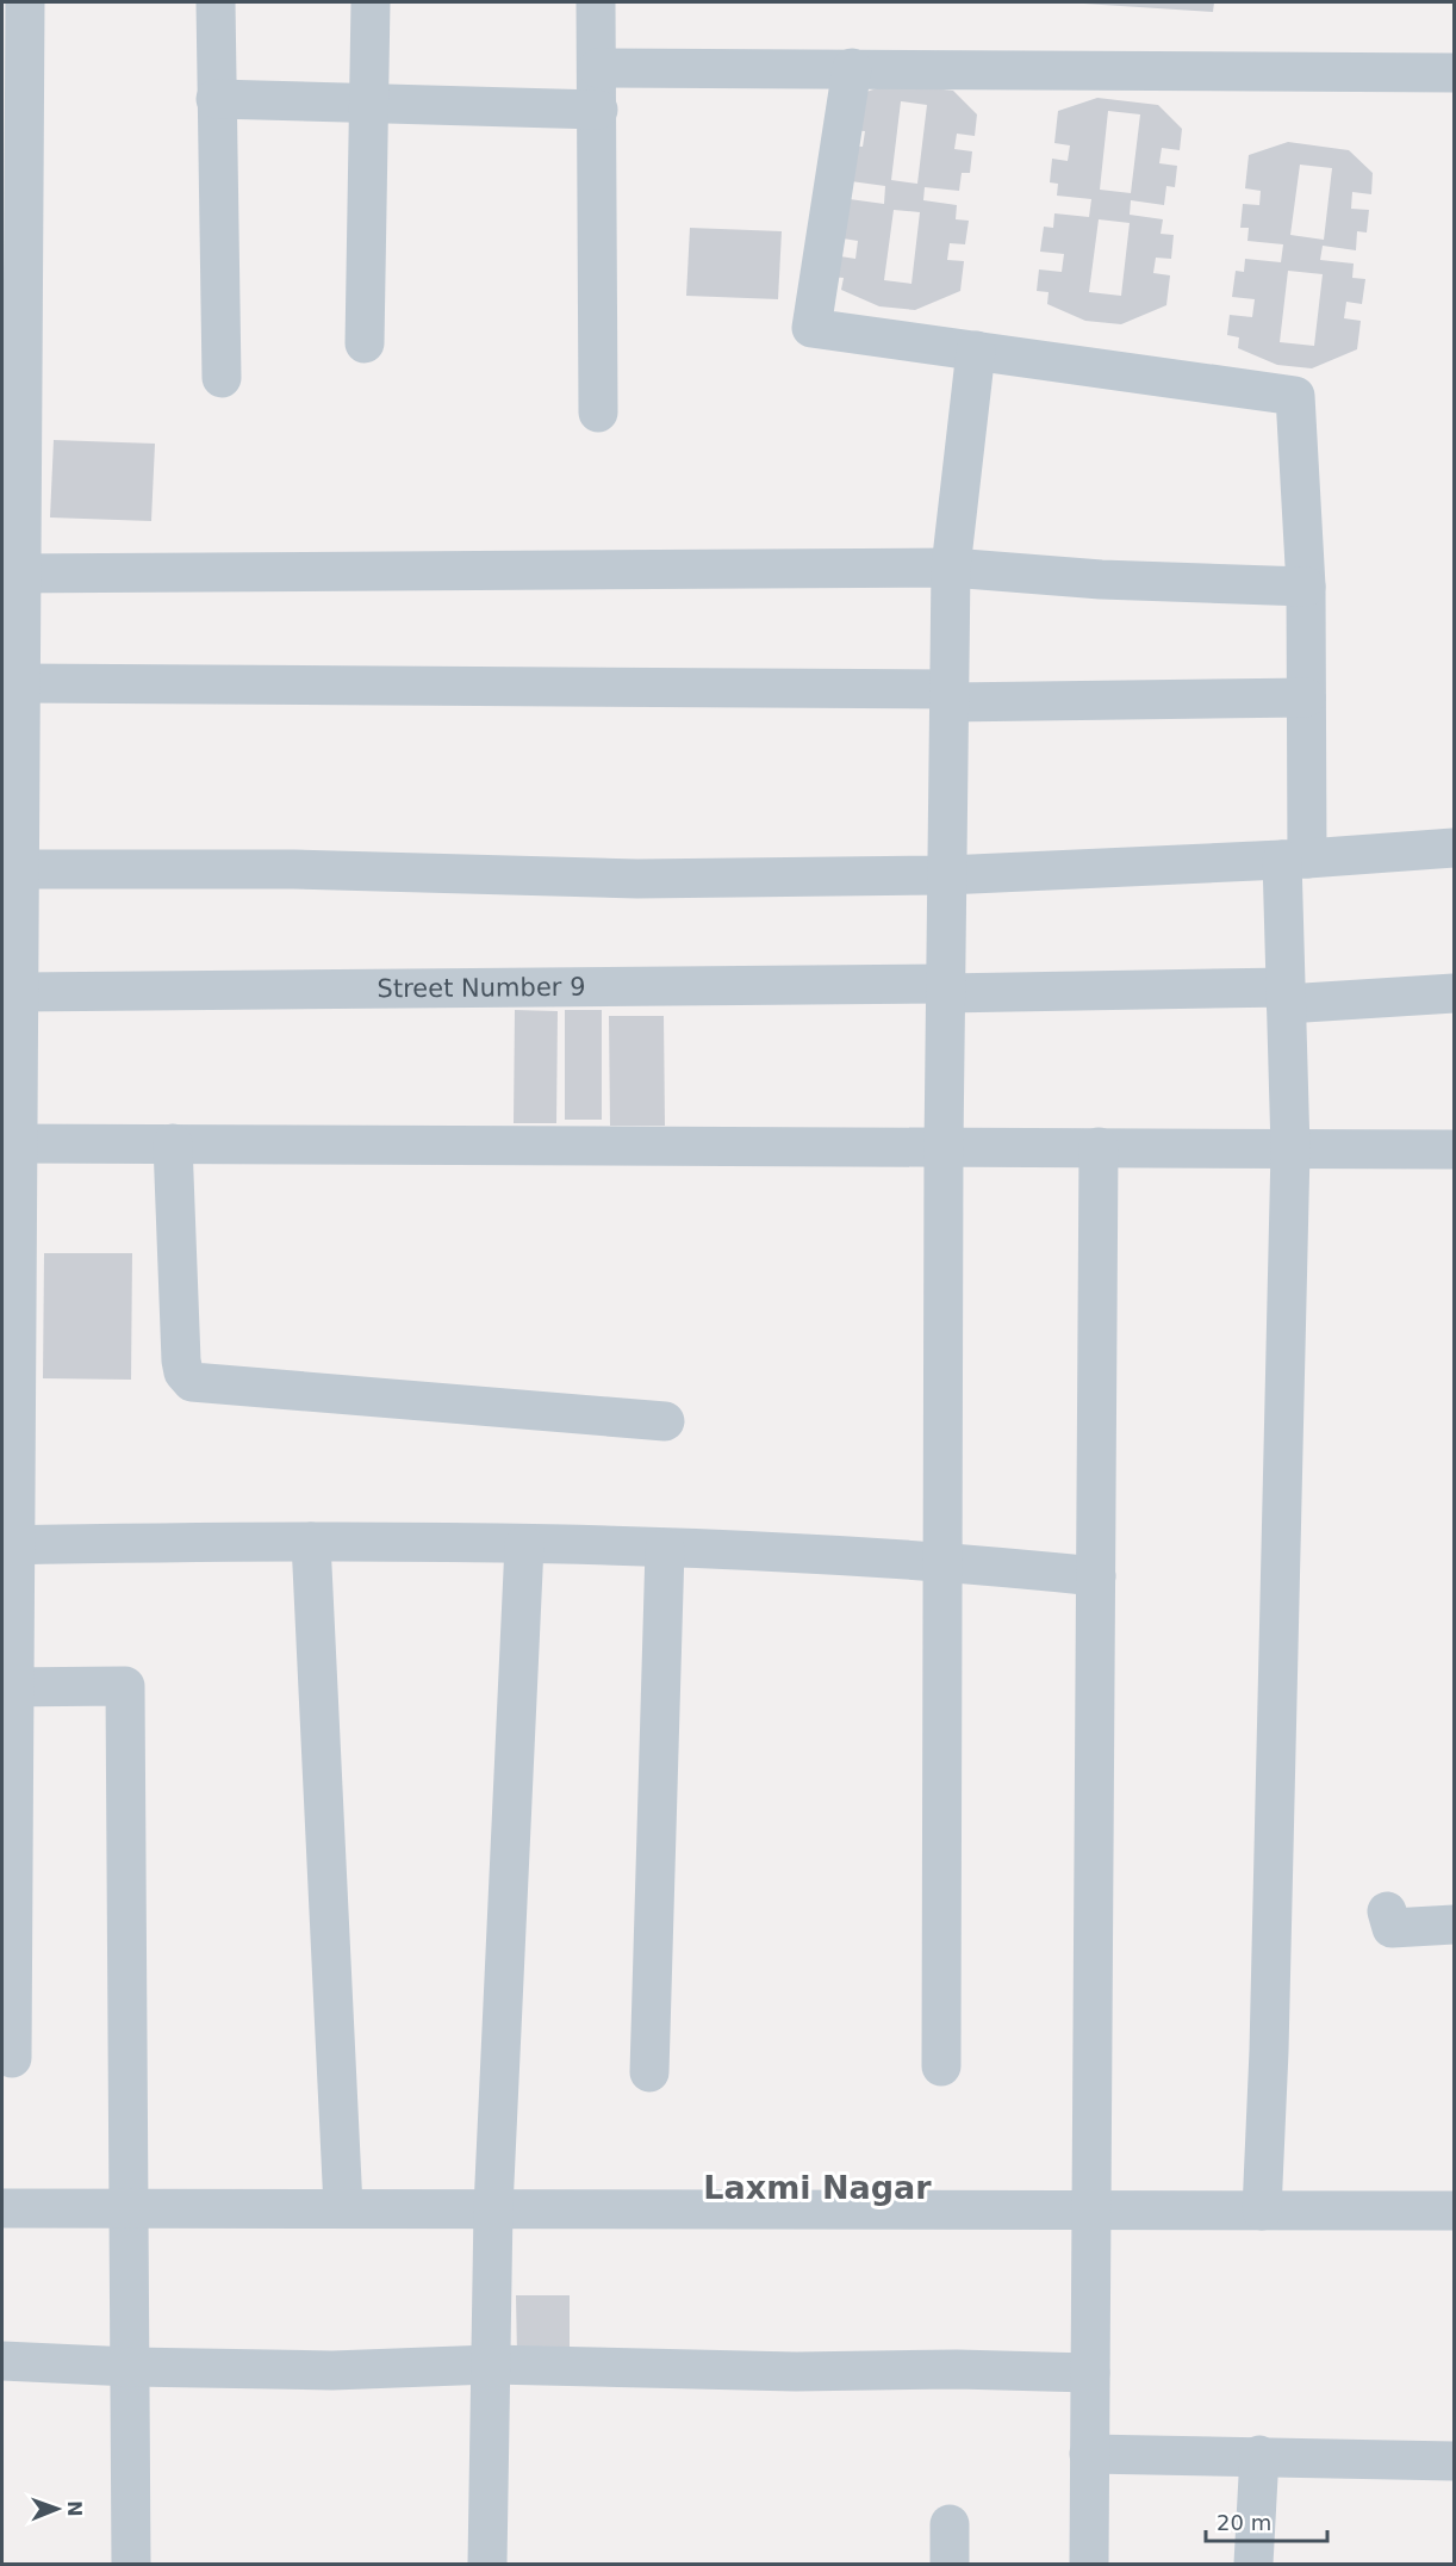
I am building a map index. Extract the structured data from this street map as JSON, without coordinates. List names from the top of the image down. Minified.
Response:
{"streets":{"street":["Street Number 9"]},"districts":["Laxmi Nagar"],"scale_bar":"20 m","north":"right"}
